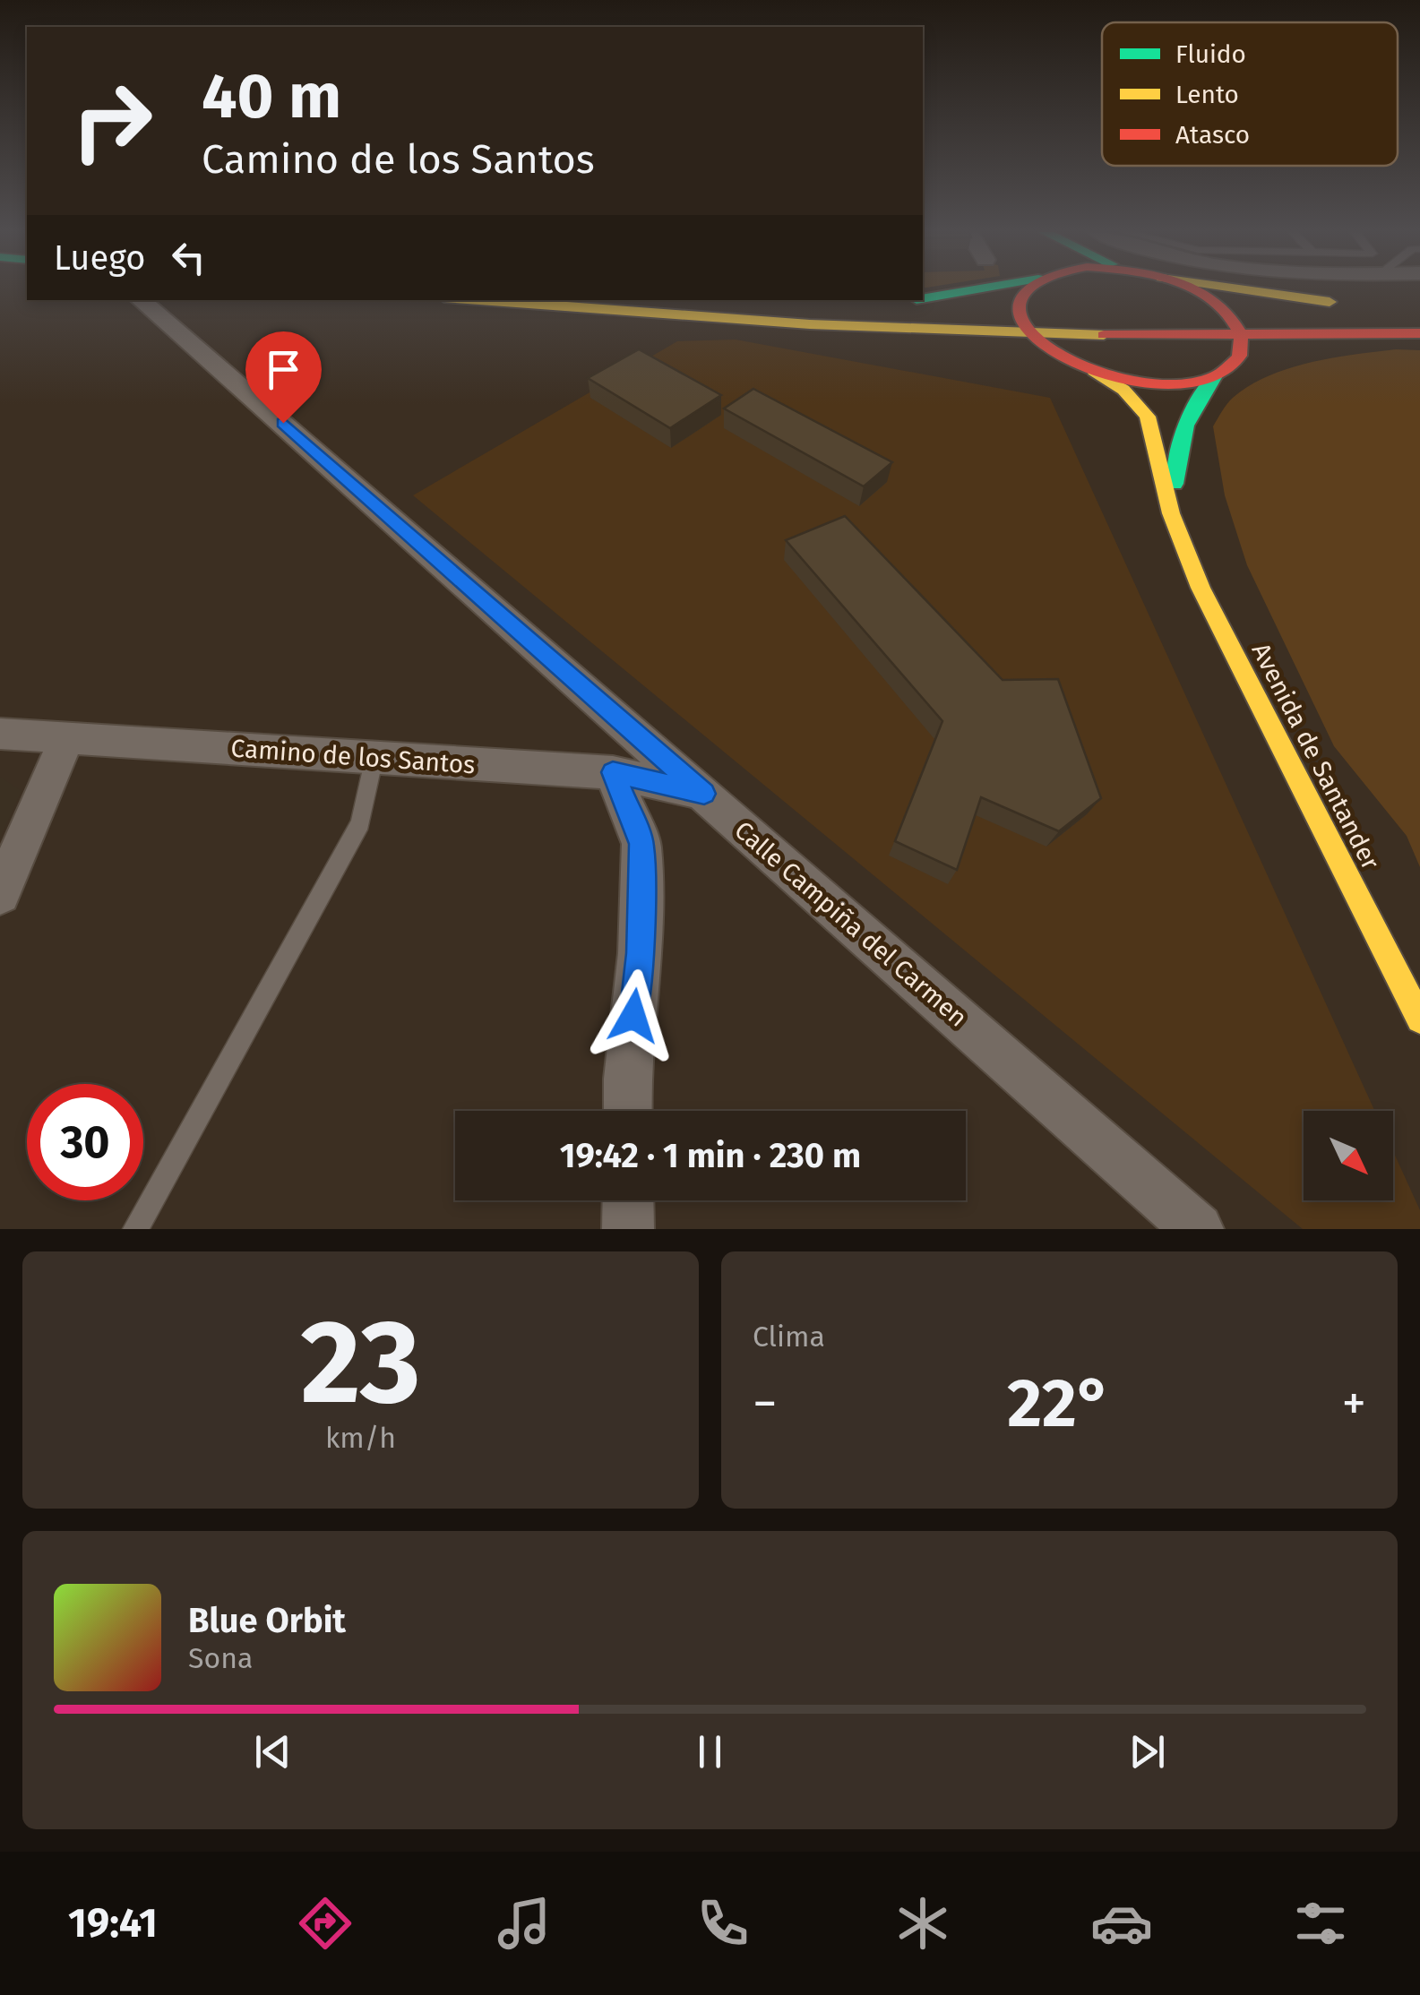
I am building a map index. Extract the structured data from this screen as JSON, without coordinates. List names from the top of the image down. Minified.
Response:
{"streets":{"main road":["Avenida de Santander"],"street":["Camino de los Santos","Calle Campiña del Carmen"]},"crossings":[["Camino de los Santos","Calle Campiña del Carmen"]],"legend":["Fluido","Lento","Atasco"],"north":"bottom right","page":{"turn":["40 m","Camino de los Santos"],"then":"Luego","limit":"30","trip":"19:42 · 1 min · 230 m","tile":[["23","km/h"],"Clima"],"heat":["−","22°","+"],"song":["Blue Orbit","Sona"],"tabs":"19:41"}}
